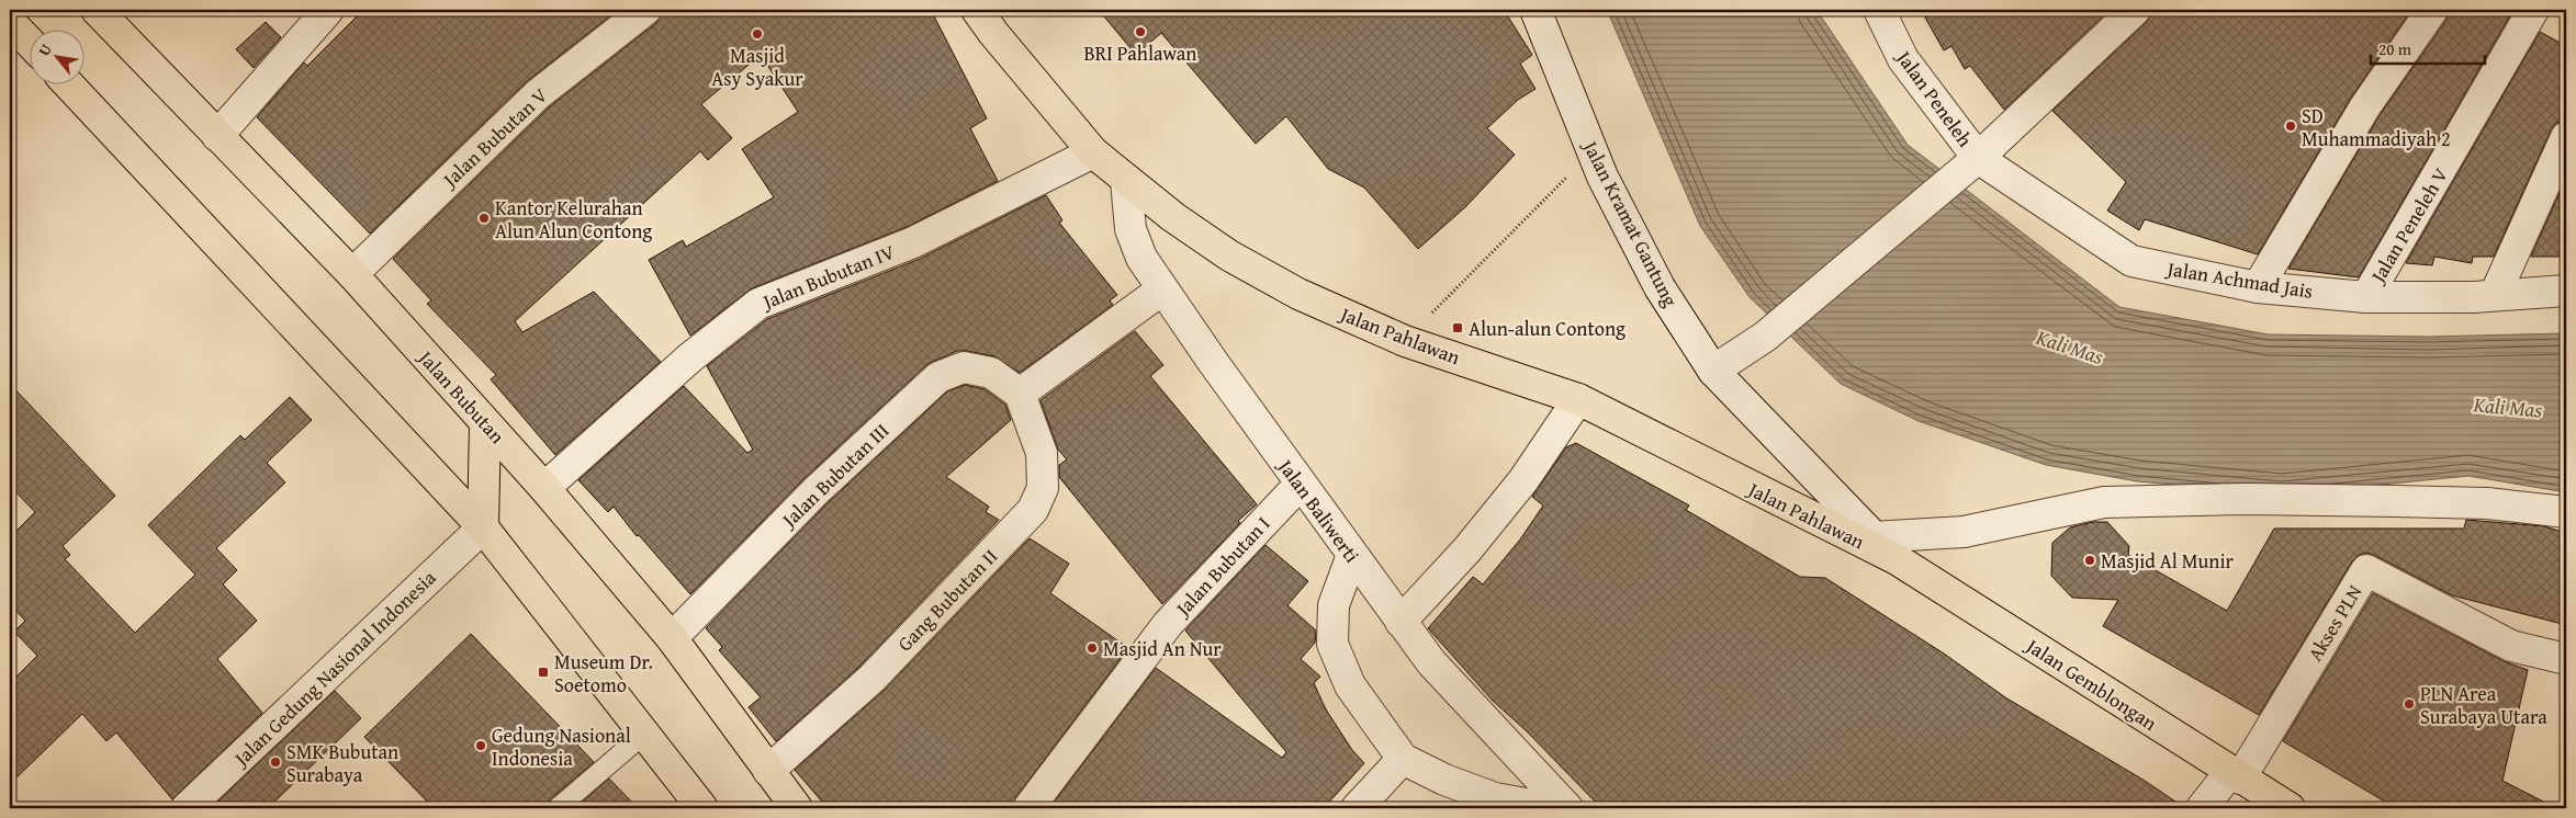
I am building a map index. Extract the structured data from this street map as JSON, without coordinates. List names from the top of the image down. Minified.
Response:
{"streets":{"main road":["Jalan Pahlawan","Jalan Bubutan","Jalan Gemblongan"],"street":["Jalan Peneleh","Jalan Bubutan V","Jalan Kramat Gantung","Jalan Peneleh V","Jalan Bubutan IV","Jalan Achmad Jais","Jalan Bubutan III","Jalan Baliwerti","Jalan Bubutan I","Gang Bubutan II","Akses PLN","Jalan Gedung Nasional Indonesia"]},"crossings":[["Jalan Peneleh","Jalan Achmad Jais"],["Jalan Bubutan V","Jalan Bubutan"],["Jalan Kramat Gantung","Jalan Pahlawan"],["Jalan Kramat Gantung","Jalan Gemblongan"],["Jalan Peneleh V","Jalan Achmad Jais"],["Jalan Bubutan IV","Jalan Pahlawan"],["Jalan Bubutan IV","Jalan Bubutan"],["Jalan Pahlawan","Jalan Baliwerti"],["Jalan Pahlawan","Jalan Gemblongan"],["Jalan Bubutan","Jalan Bubutan III"],["Jalan Bubutan","Gang Bubutan II"],["Jalan Bubutan III","Gang Bubutan II"],["Jalan Baliwerti","Jalan Bubutan I"],["Akses PLN","Jalan Gemblongan"]],"water":["Kali Mas"],"places":{"other":["BRI Pahlawan","Masjid Asy Syakur","SD Muhammadiyah 2","Kantor Kelurahan Alun Alun Contong","Masjid Al Munir","Masjid An Nur","PLN Area Surabaya Utara","Gedung Nasional Indonesia","SMK Bubutan Surabaya"],"transit":["Alun-alun Contong","Museum Dr. Soetomo"]},"scale_bar":"20 m","north":"top left"}
